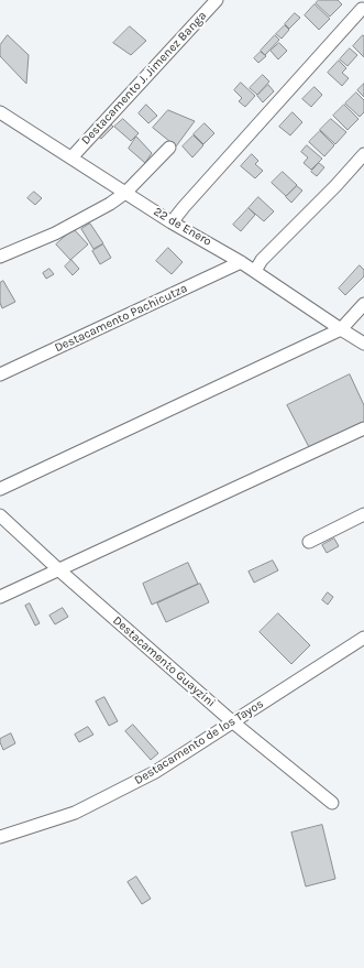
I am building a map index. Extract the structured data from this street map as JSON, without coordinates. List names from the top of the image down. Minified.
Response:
{"streets":{"street":["Destacamento J. Jimenez Banga","22 de Enero","Destacamento Pachicutza","Destacamento Guayzini","Destacamento de los Tayos"]},"crossings":[["Destacamento J. Jimenez Banga","22 de Enero"],["22 de Enero","Destacamento Pachicutza"],["Destacamento Guayzini","Destacamento de los Tayos"]]}
